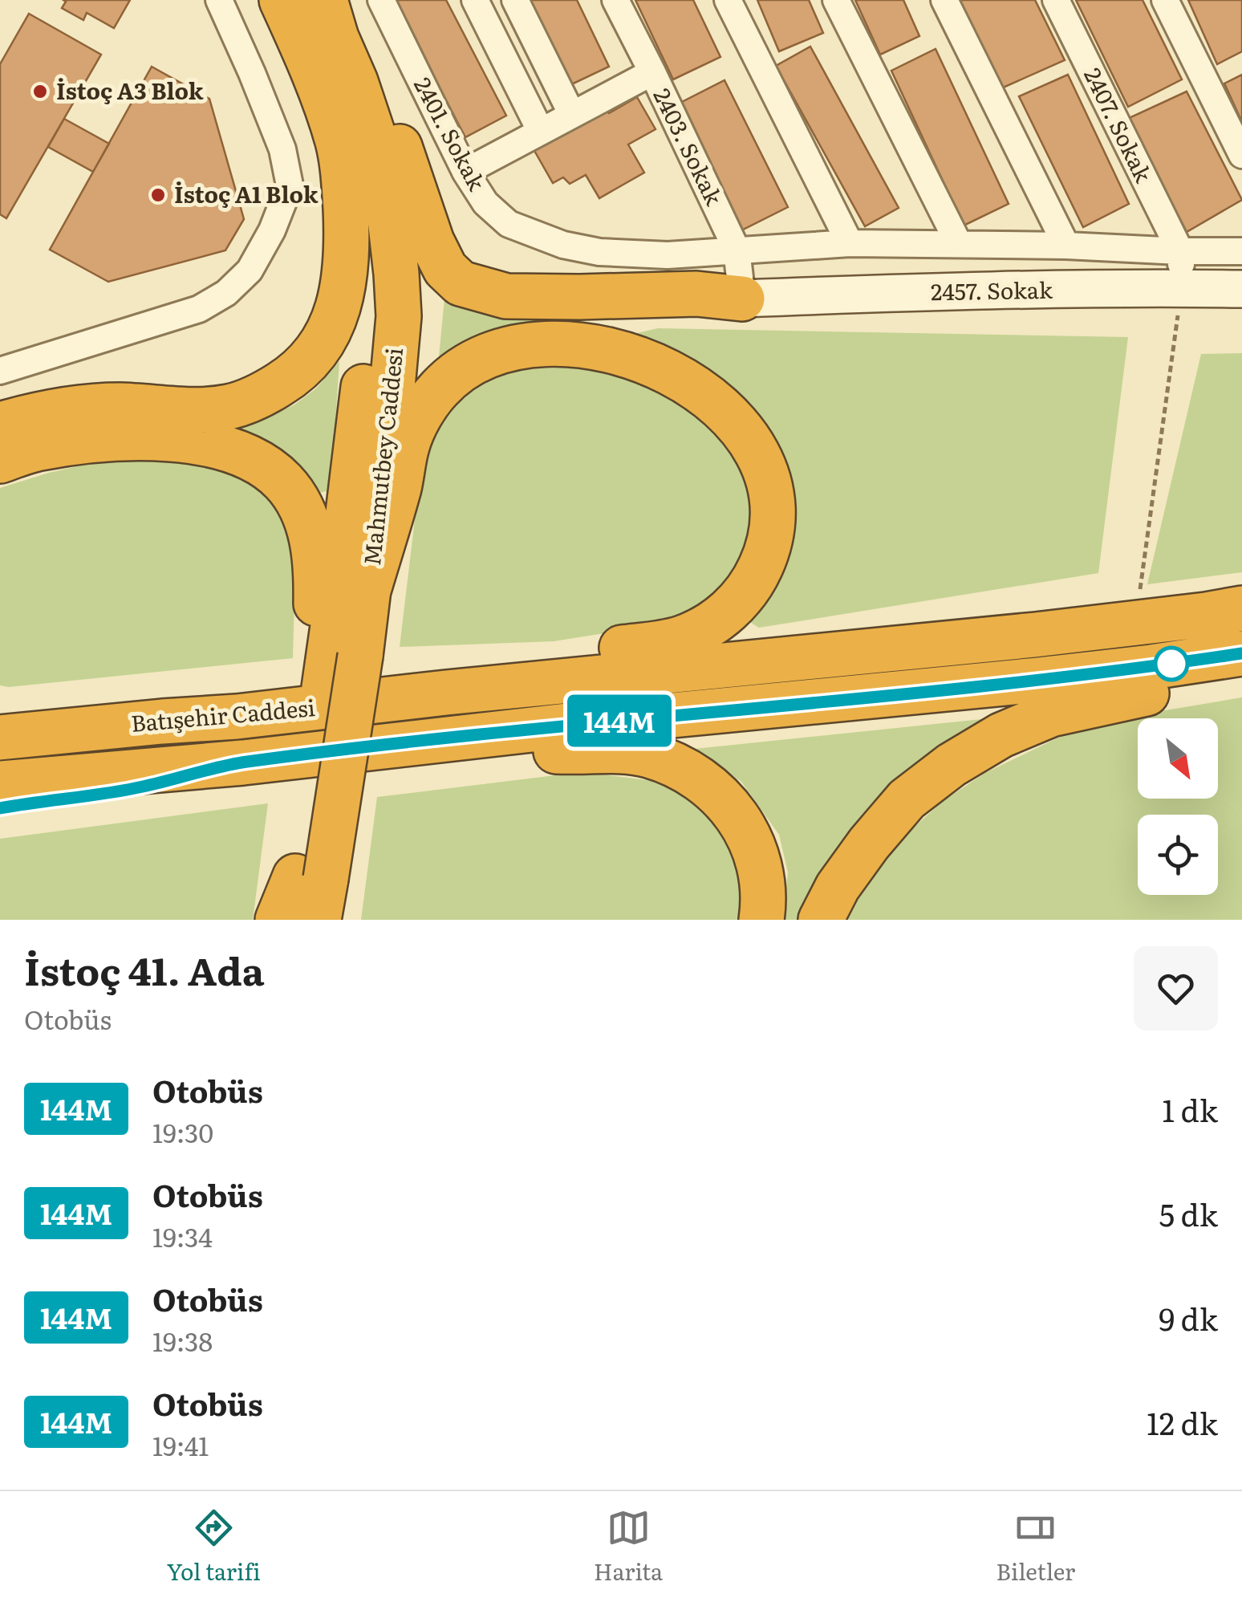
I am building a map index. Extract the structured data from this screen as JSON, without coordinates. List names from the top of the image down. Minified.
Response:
{"streets":{"highway":["Mahmutbey Caddesi","Batışehir Caddesi"],"main road":["2457. Sokak"],"street":["2407. Sokak","2401. Sokak","2403. Sokak"]},"crossings":[["2407. Sokak","2401. Sokak"],["2401. Sokak","2403. Sokak"],["2403. Sokak","2457. Sokak"]],"places":["İstoç A3 Blok","İstoç A1 Blok"],"lines":["bus line 144M"],"north":"bottom right","page":{"on_map":"144M","heading":["İstoç 41. Ada","Otobüs"],"list":[{"mark":"144M","name":"Otobüs","note":"19:30","value":"1 dk"},{"mark":"144M","name":"Otobüs","note":"19:34","value":"5 dk"},{"mark":"144M","name":"Otobüs","note":"19:38","value":"9 dk"},{"mark":"144M","name":"Otobüs","note":"19:41","value":"12 dk"}],"tabs":["Yol tarifi","Harita","Biletler"]}}
